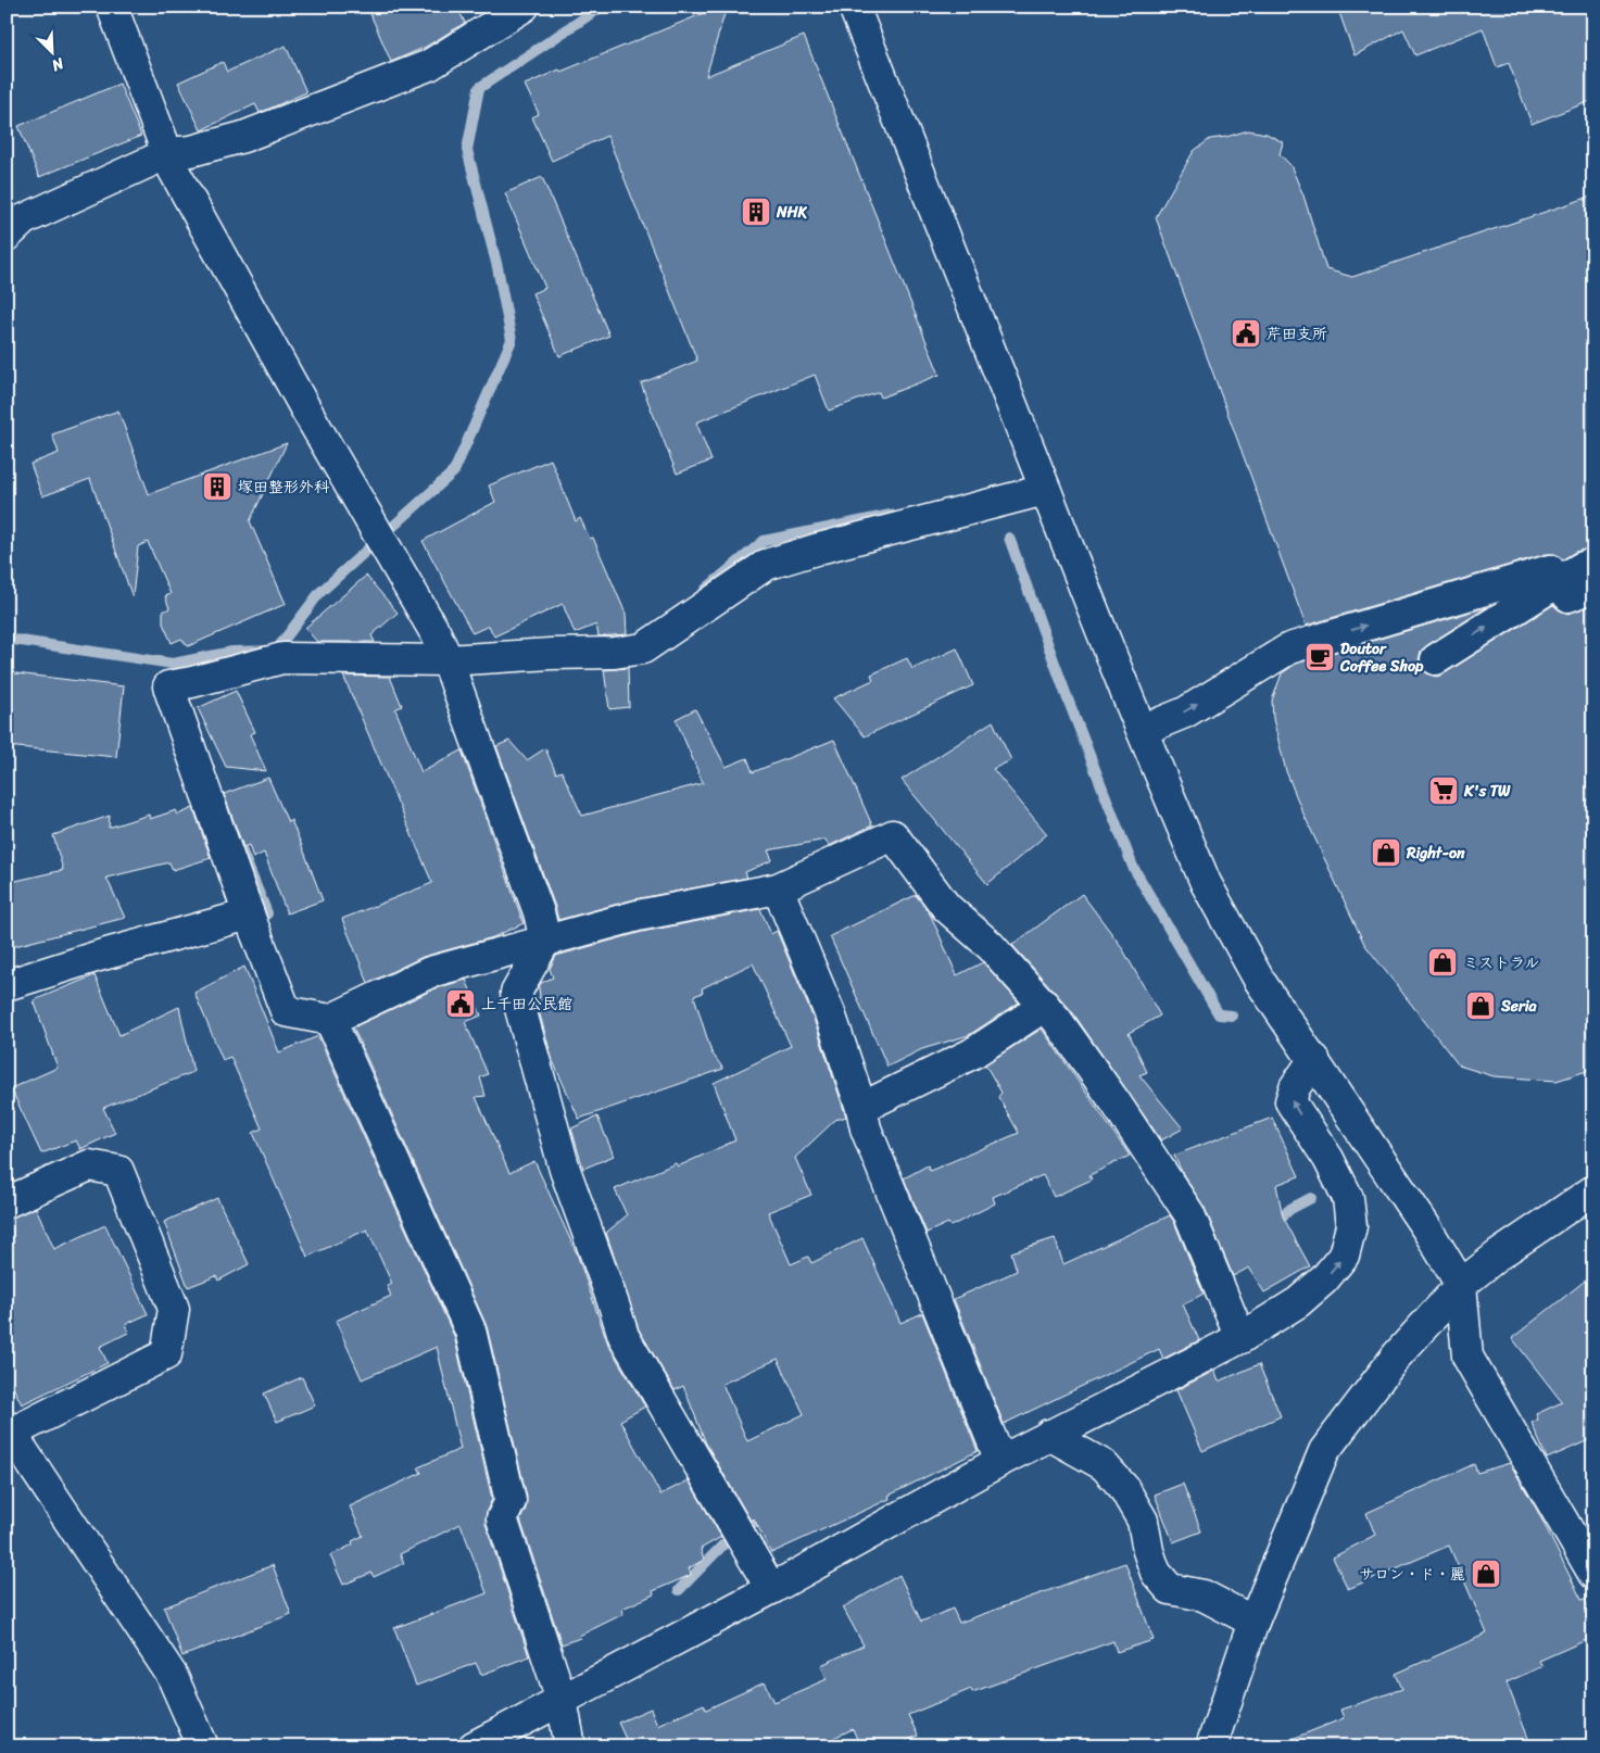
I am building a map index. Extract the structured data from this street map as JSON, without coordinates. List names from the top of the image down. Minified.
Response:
{"places":{"building":["NHK","塚田整形外科"],"public building":["芹田支所","上千田公民館"],"cafe":["Doutor Coffee Shop"],"supermarket":["K's TW"],"shop":["Right-on","ミストラル","Seria","サロン・ド・麗"]},"north":"bottom right"}
